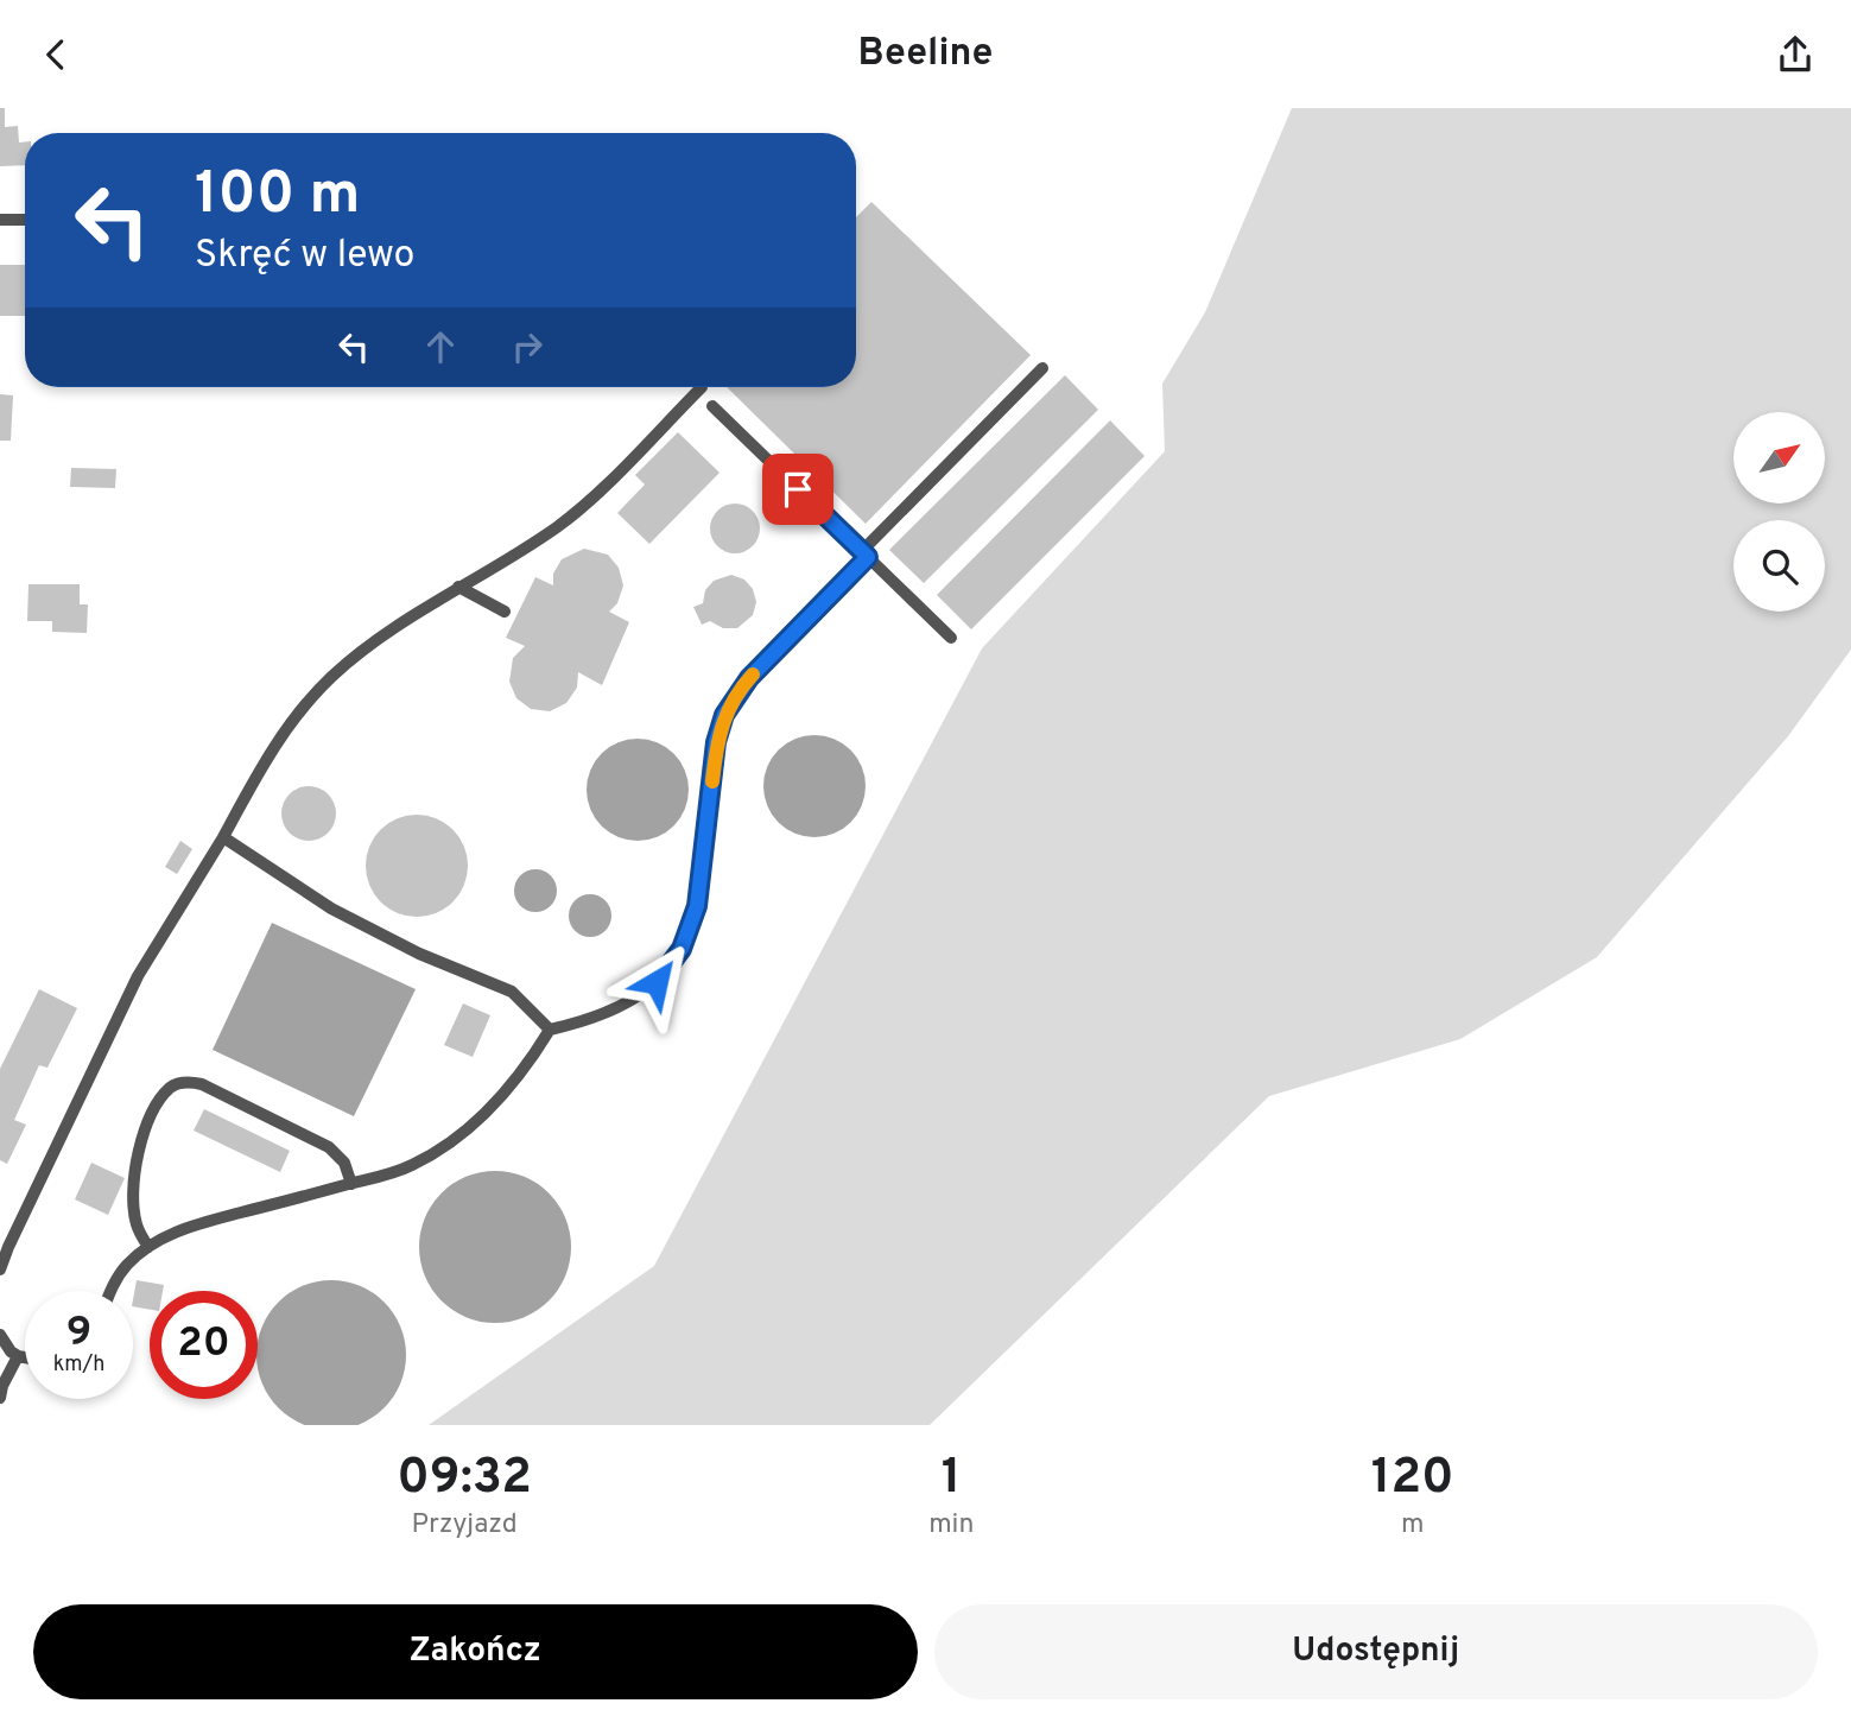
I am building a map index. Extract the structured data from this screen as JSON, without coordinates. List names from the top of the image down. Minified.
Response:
{"north":"top right","page":{"header":"Beeline","turn":["100 m","Skręć w lewo"],"speed":"9 km/h","limit":"20","eta":["09:32","Przyjazd","1","min","120","m"],"buttons":["Zakończ","Udostępnij"]}}
